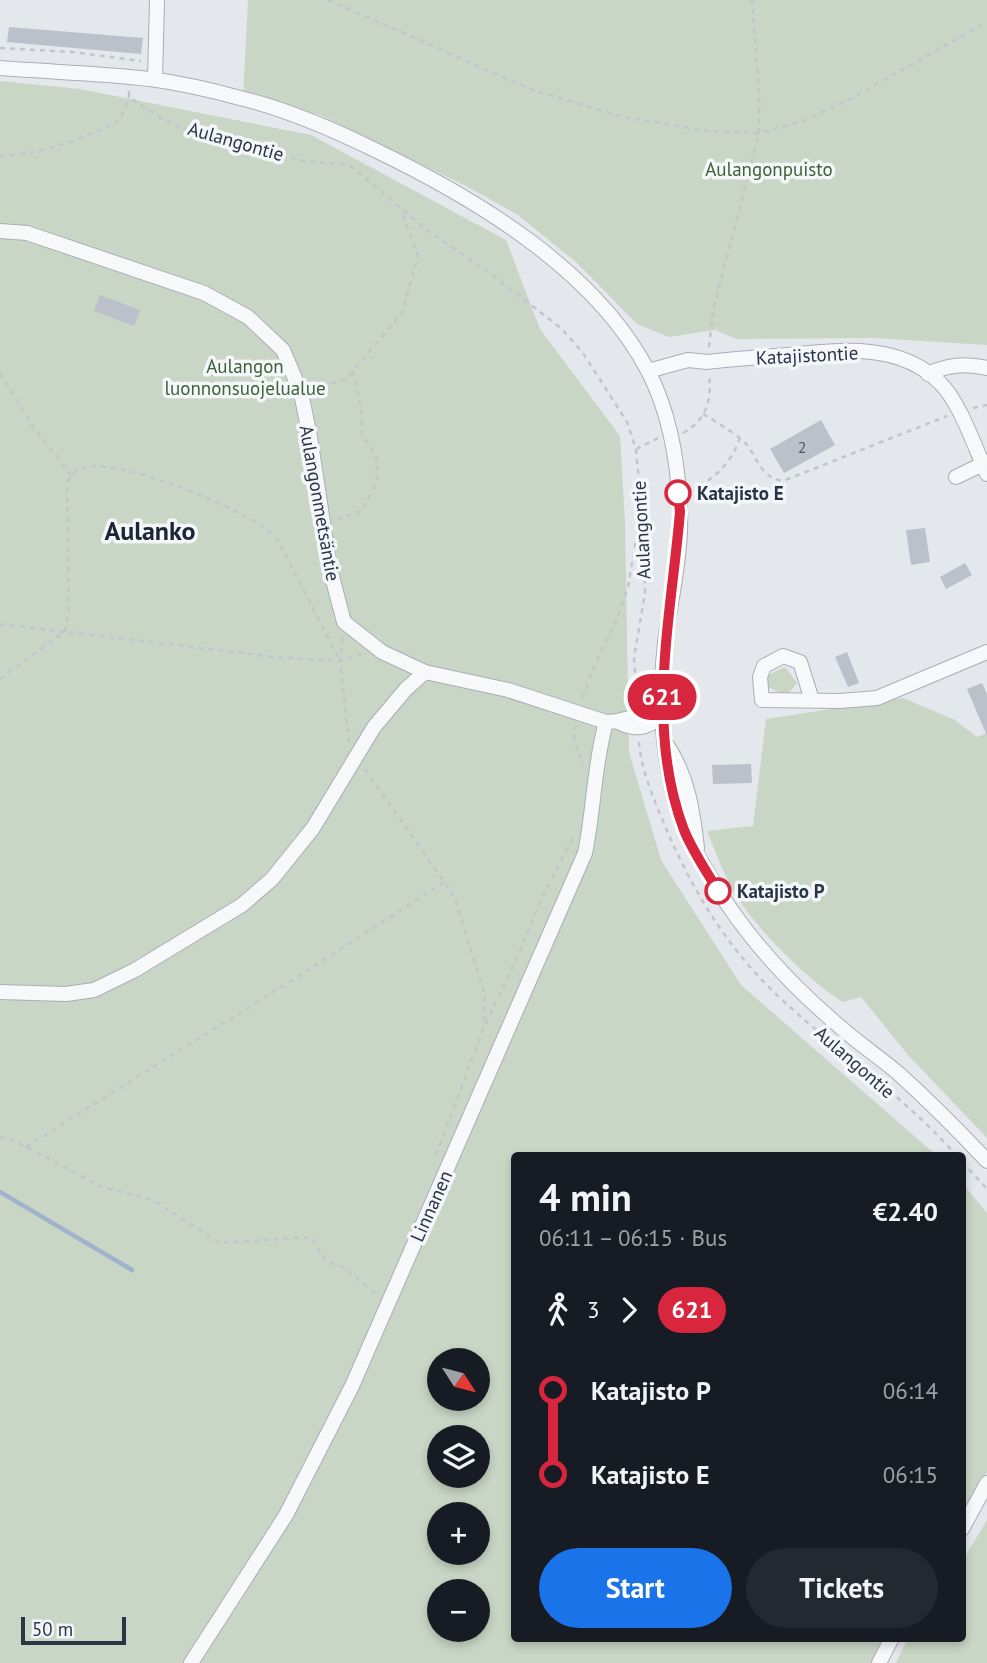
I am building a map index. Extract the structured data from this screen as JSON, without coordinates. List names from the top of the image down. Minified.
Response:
{"streets":{"street":["Aulangontie","Katajistontie","Aulangonmetsäntie","Linnanen"]},"crossings":[["Aulangontie","Katajistontie"]],"districts":["Aulanko"],"parks":["Aulangonpuisto","Aulangon luonnonsuojelualue"],"places":["Katajisto E","Katajisto P"],"lines":["bus line 621"],"house_numbers":["2"],"scale_bar":"50 m","north":"bottom right","page":{"on_map":"621","heading":["4 min","06:11 – 06:15 · Bus","€2.40"],"legs":["3","621"],"map_buttons":["+","−"],"list":[{"name":"Katajisto P","value":"06:14"},{"name":"Katajisto E","value":"06:15"}],"buttons":["Start","Tickets"],"scale":"50 m"}}
